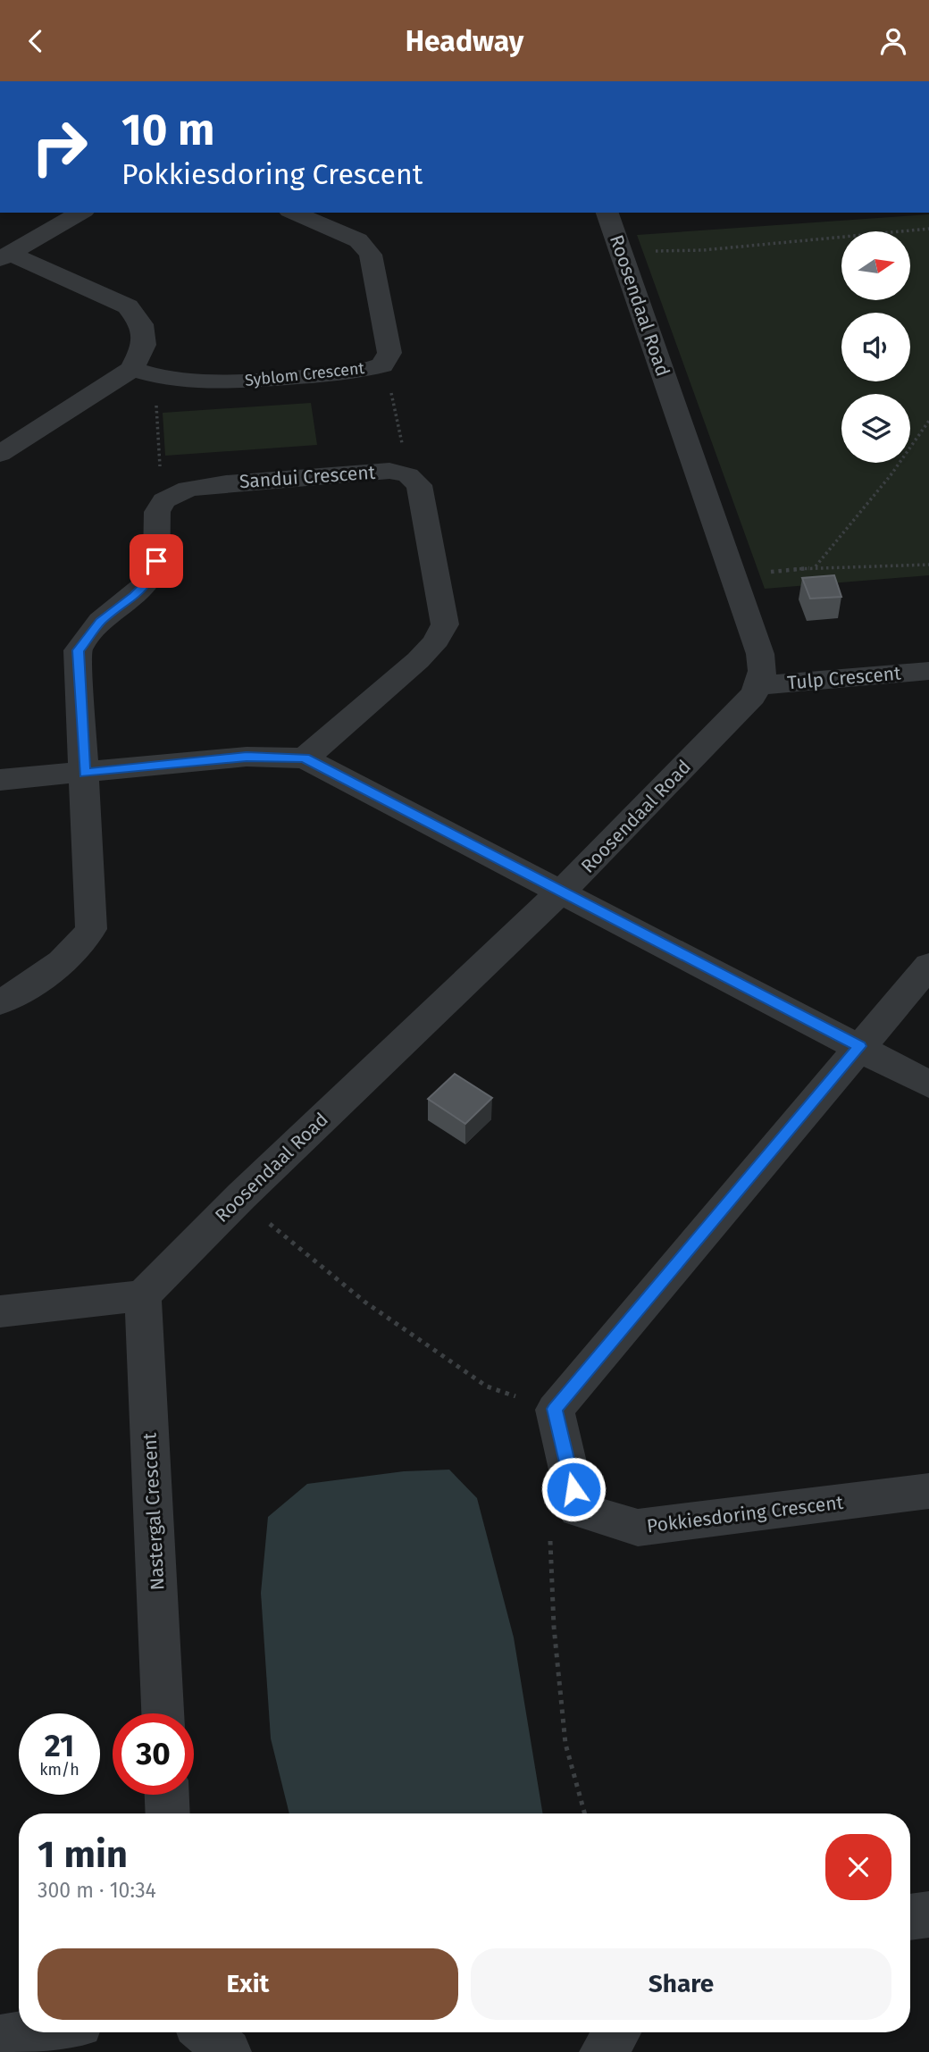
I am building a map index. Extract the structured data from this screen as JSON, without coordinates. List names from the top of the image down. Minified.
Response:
{"streets":{"street":["Roosendaal Road","Syblom Crescent","Sandui Crescent","Tulp Crescent","Nastergal Crescent","Pokkiesdoring Crescent"]},"crossings":[["Roosendaal Road","Tulp Crescent"],["Roosendaal Road","Nastergal Crescent"]],"north":"right","page":{"header":"Headway","turn":["10 m","Pokkiesdoring Crescent"],"speed":"21 km/h","limit":"30","heading":["1 min","300 m · 10:34"],"buttons":["Exit","Share"]}}
